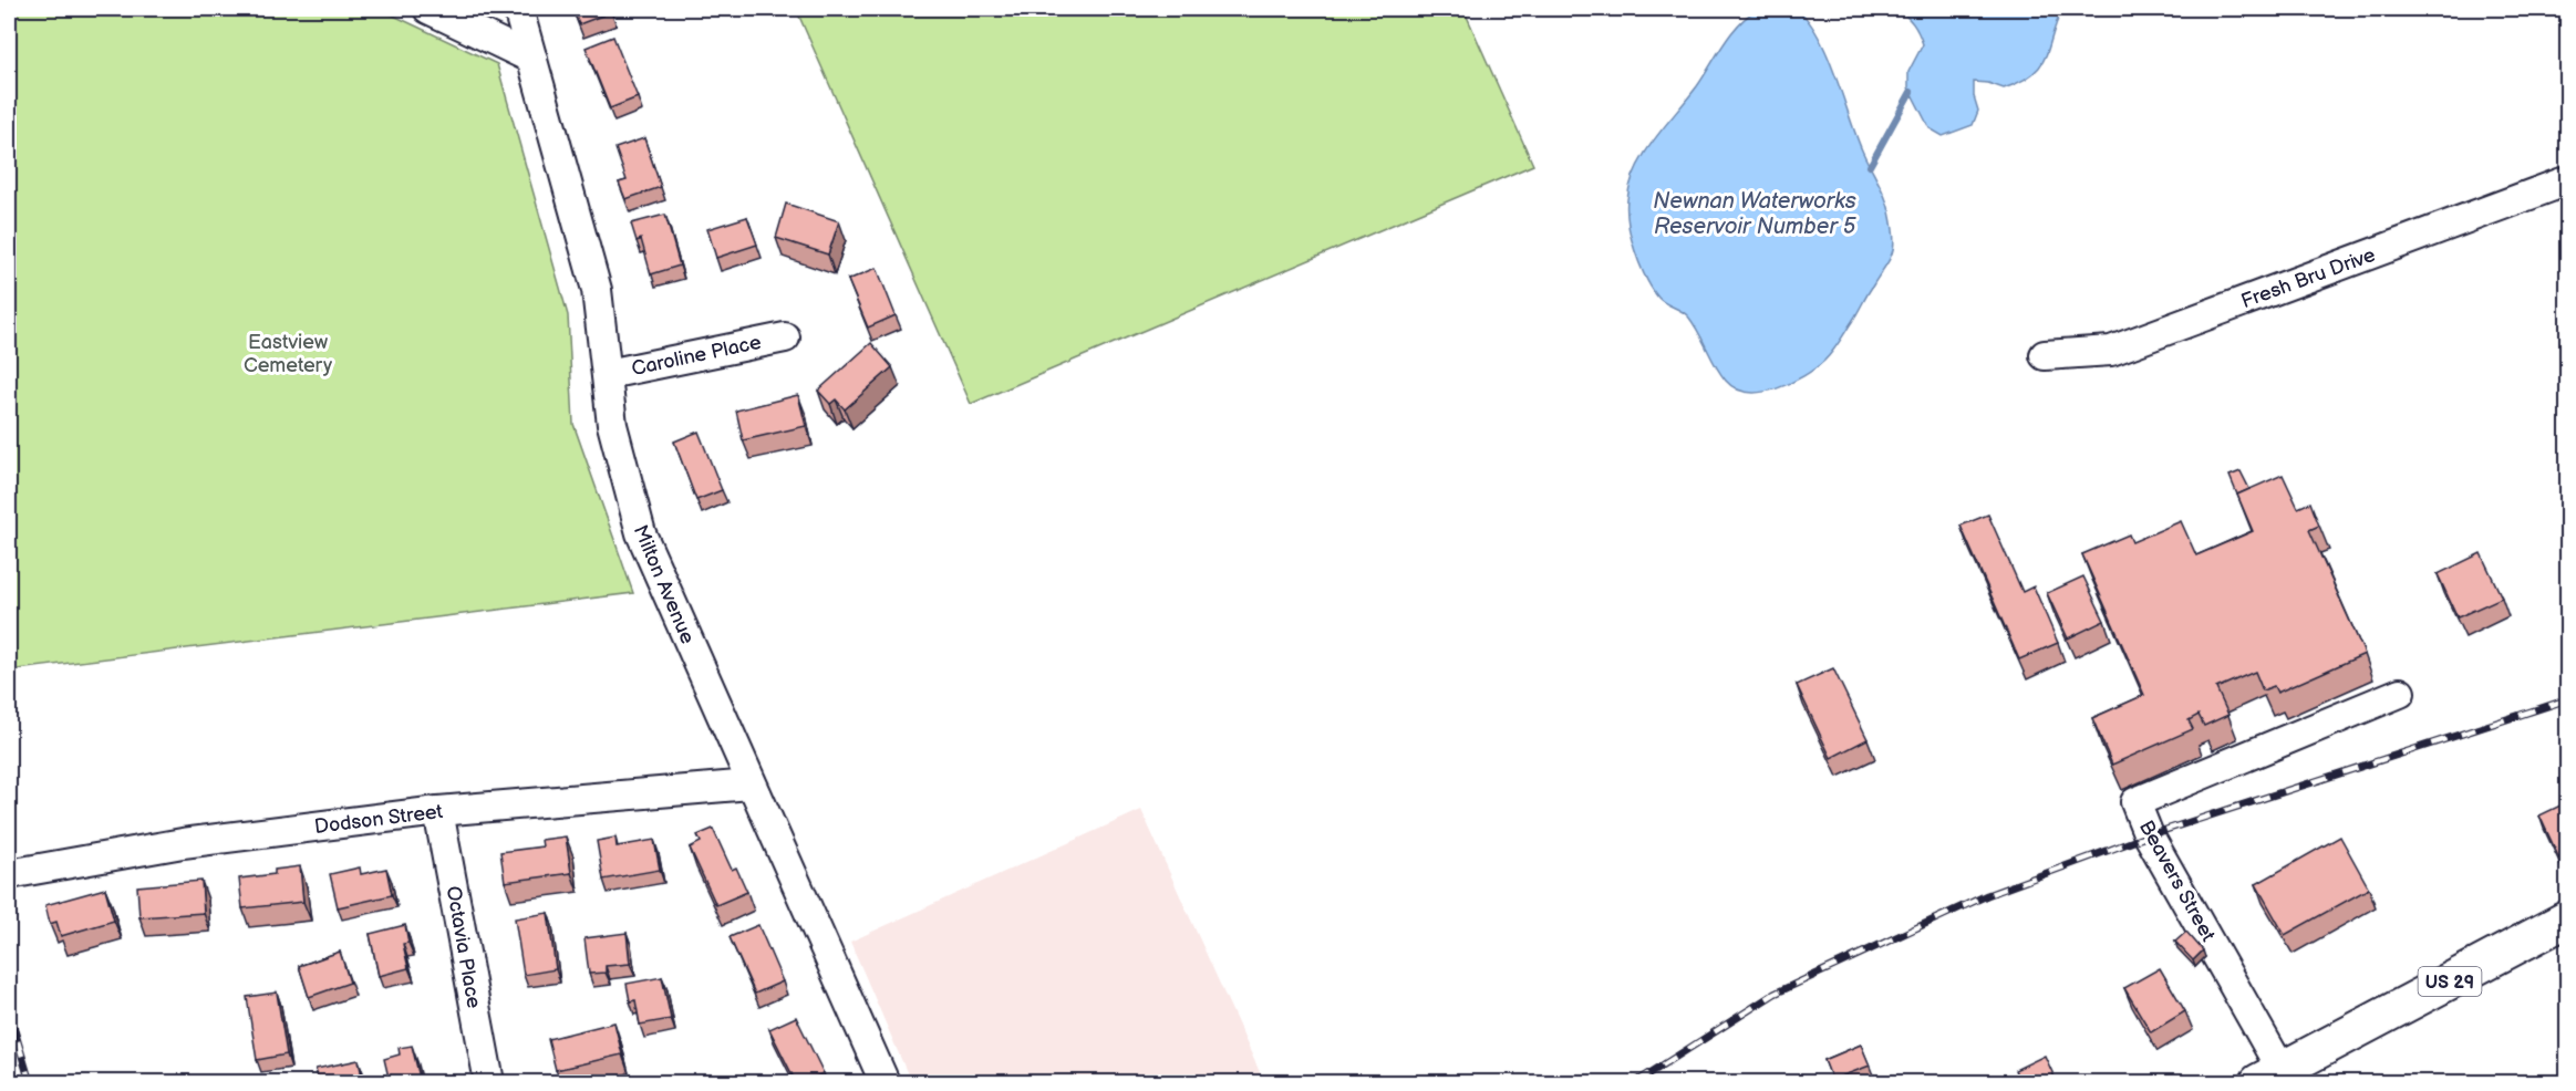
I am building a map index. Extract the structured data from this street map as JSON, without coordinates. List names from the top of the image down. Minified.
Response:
{"streets":{"main road":["US 29"],"street":["Fresh Bru Drive","Caroline Place","Milton Avenue","Dodson Street","Beavers Street","Octavia Place"]},"crossings":[["Caroline Place","Milton Avenue"],["Milton Avenue","Dodson Street"],["Dodson Street","Octavia Place"],["Beavers Street","US 29"]],"water":["Newnan Waterworks Reservoir Number 5"],"parks":["Eastview Cemetery"]}
